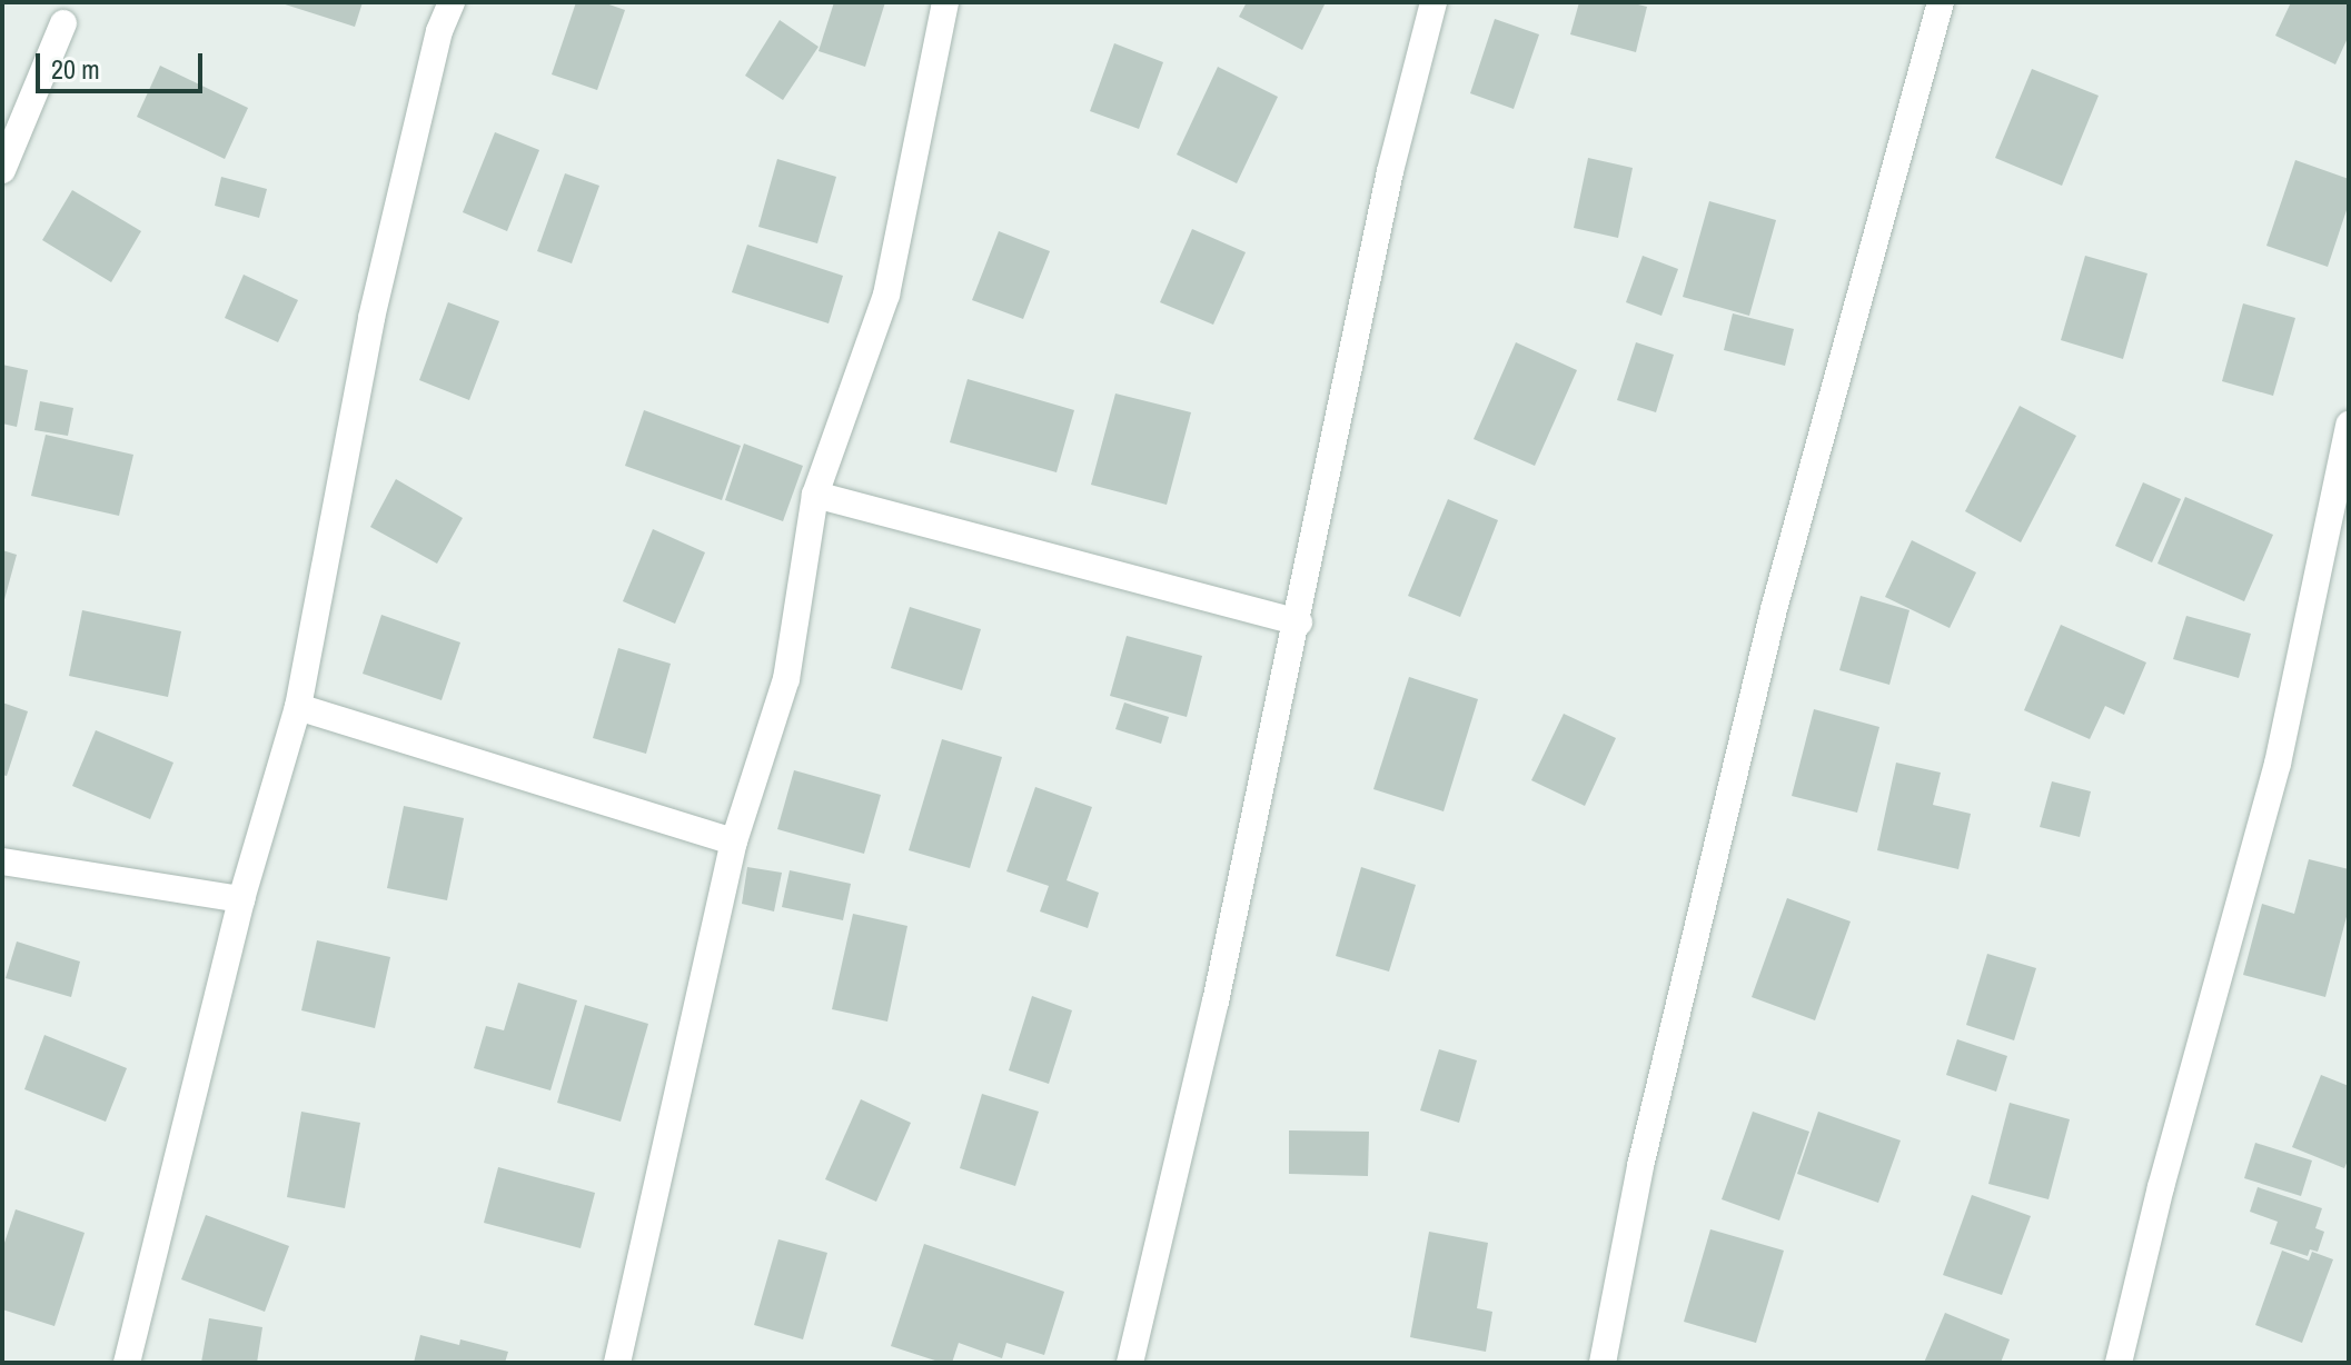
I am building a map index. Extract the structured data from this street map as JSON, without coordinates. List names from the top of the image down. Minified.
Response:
{"scale_bar":"20 m"}
